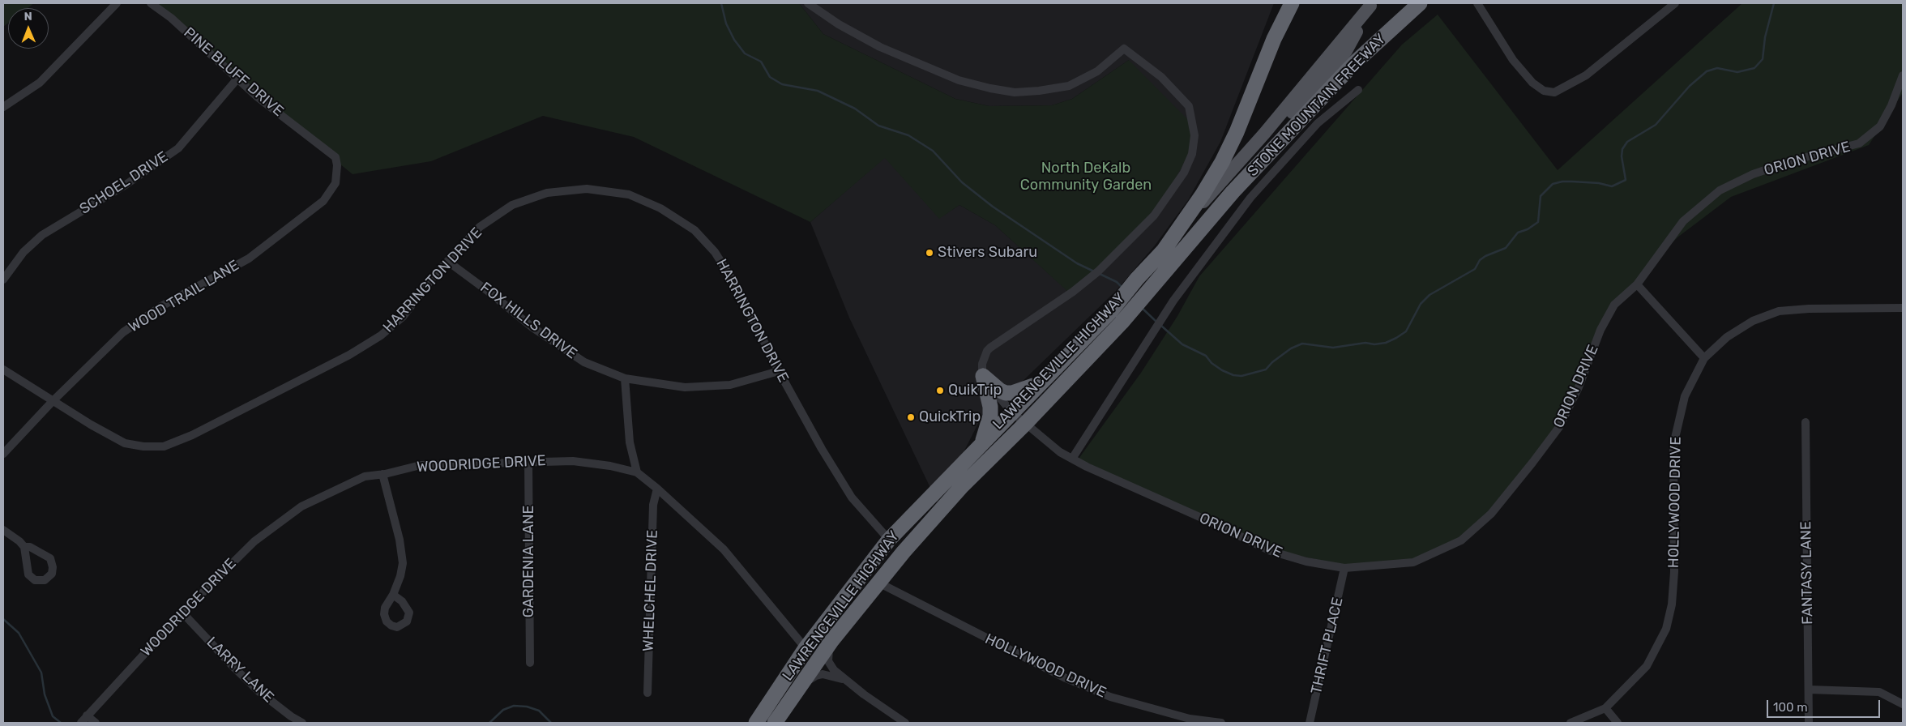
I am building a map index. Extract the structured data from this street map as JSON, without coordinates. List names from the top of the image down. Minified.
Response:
{"streets":{"highway":["STONE MOUNTAIN FREEWAY","LAWRENCEVILLE HIGHWAY"],"street":["PINE BLUFF DRIVE","ORION DRIVE","SCHOEL DRIVE","HARRINGTON DRIVE","WOOD TRAIL LANE","FOX HILLS DRIVE","WOODRIDGE DRIVE","HOLLYWOOD DRIVE","GARDENIA LANE","FANTASY LANE","WHELCHEL DRIVE","THRIFT PLACE","LARRY LANE"]},"crossings":[["PINE BLUFF DRIVE","SCHOEL DRIVE"],["PINE BLUFF DRIVE","WOOD TRAIL LANE"],["STONE MOUNTAIN FREEWAY","LAWRENCEVILLE HIGHWAY"],["ORION DRIVE","LAWRENCEVILLE HIGHWAY"],["ORION DRIVE","THRIFT PLACE"],["HARRINGTON DRIVE","WOOD TRAIL LANE"],["HARRINGTON DRIVE","FOX HILLS DRIVE"],["HARRINGTON DRIVE","LAWRENCEVILLE HIGHWAY"],["LAWRENCEVILLE HIGHWAY","WOODRIDGE DRIVE"],["LAWRENCEVILLE HIGHWAY","HOLLYWOOD DRIVE"],["WOODRIDGE DRIVE","GARDENIA LANE"],["WOODRIDGE DRIVE","WHELCHEL DRIVE"],["WOODRIDGE DRIVE","LARRY LANE"]],"parks":["North DeKalb Community Garden"],"places":["Stivers Subaru","QuikTrip","QuickTrip"],"scale_bar":"100 m","north":"top"}
